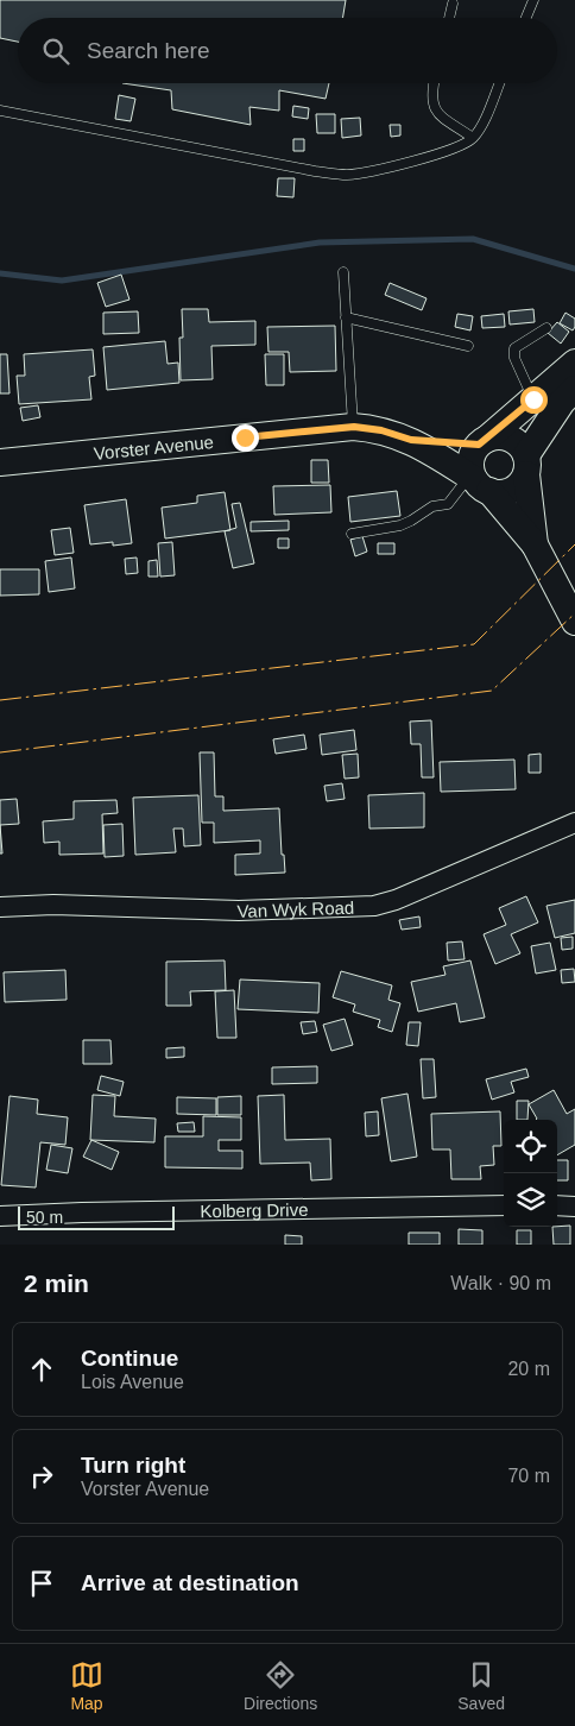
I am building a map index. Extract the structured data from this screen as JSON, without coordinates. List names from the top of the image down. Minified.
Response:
{"streets":{"main road":["Vorster Avenue"],"street":["Van Wyk Road","Kolberg Drive"]},"scale_bar":"50 m","page":{"search":"Search here","scale":"50 m","heading":["2 min","Walk · 90 m"],"list":[["Continue","Lois Avenue","20 m"],["Turn right","Vorster Avenue","70 m"],"Arrive at destination"],"nav":["Map","Directions","Saved"]}}
